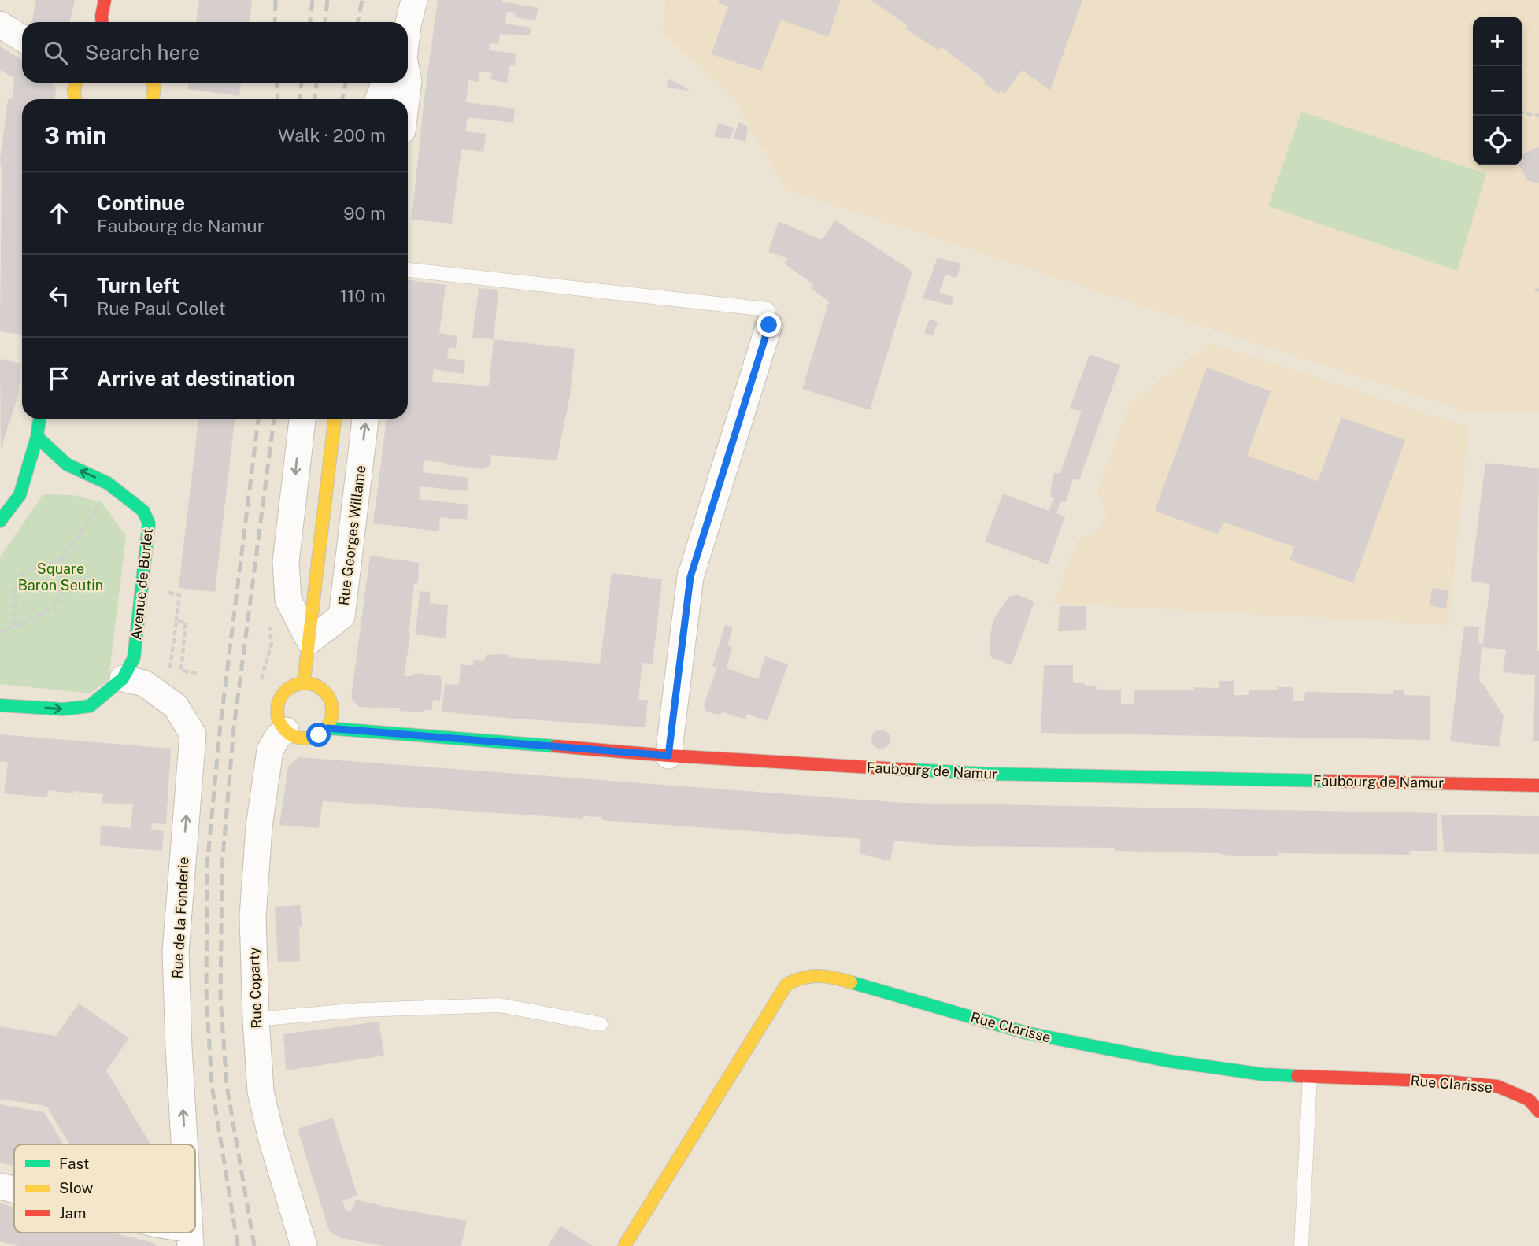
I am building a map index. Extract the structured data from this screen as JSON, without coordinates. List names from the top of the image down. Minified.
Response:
{"streets":{"street":["Rue Georges Willame","Avenue de Burlet","Faubourg de Namur","Rue de la Fonderie","Rue Coparty","Rue Clarisse"]},"crossings":[["Avenue de Burlet","Rue de la Fonderie"],["Faubourg de Namur","Rue Coparty"]],"one_way":["Avenue de Burlet"],"parks":["Square Baron Seutin"],"legend":["Fast","Slow","Jam"],"page":{"map_buttons":["+","−"],"search":"Search here","heading":["3 min","Walk · 200 m"],"list":[["Continue","Faubourg de Namur","90 m"],["Turn left","Rue Paul Collet","110 m"],"Arrive at destination"]}}
